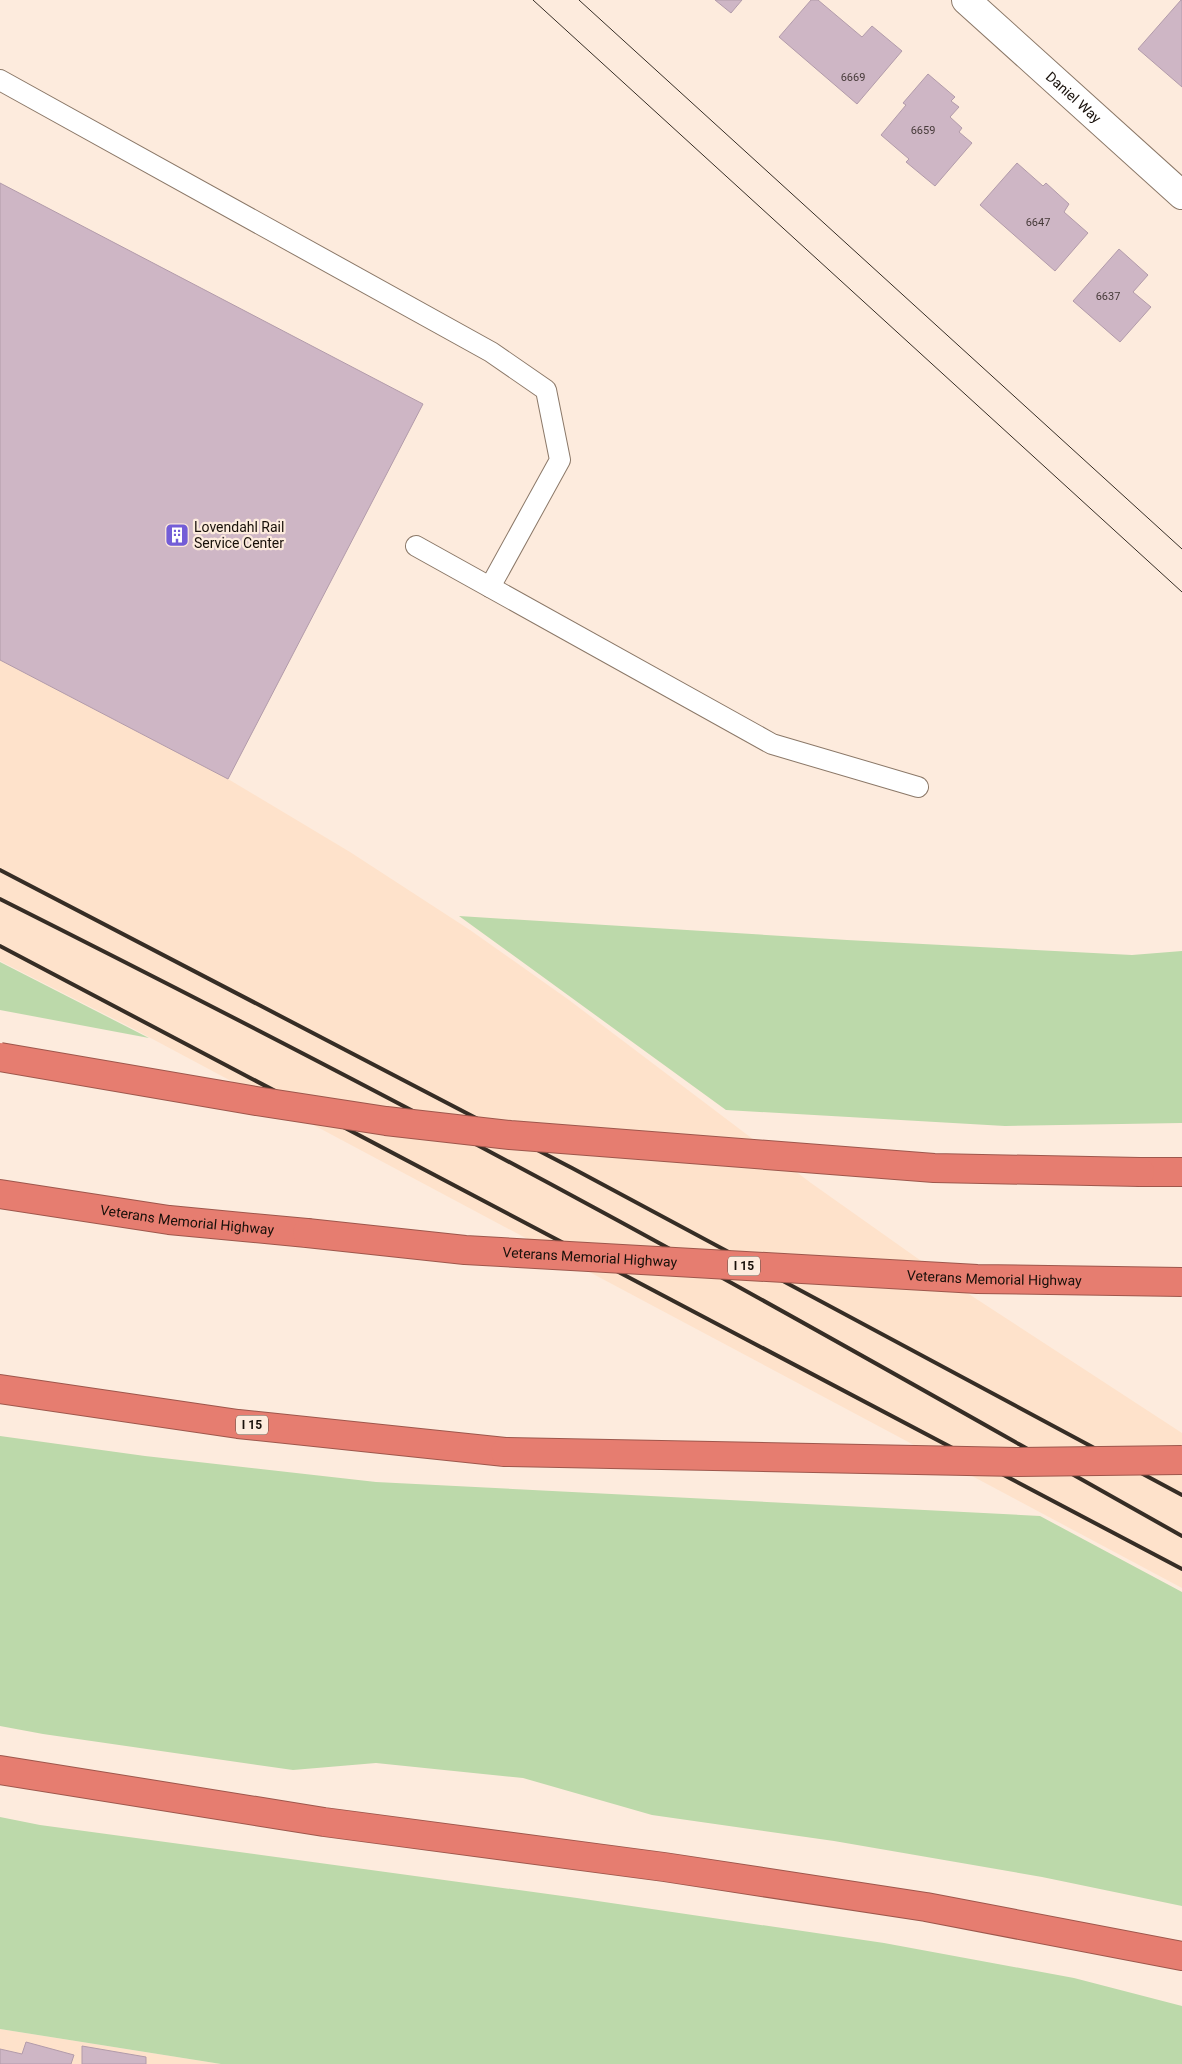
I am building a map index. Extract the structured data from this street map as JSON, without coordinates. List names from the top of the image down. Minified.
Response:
{"streets":{"highway":["Veterans Memorial Highway","I 15"],"street":["Daniel Way"]},"places":{"building":["Lovendahl Rail Service Center"]},"house_numbers":["6669","6659","6647","6637"]}
